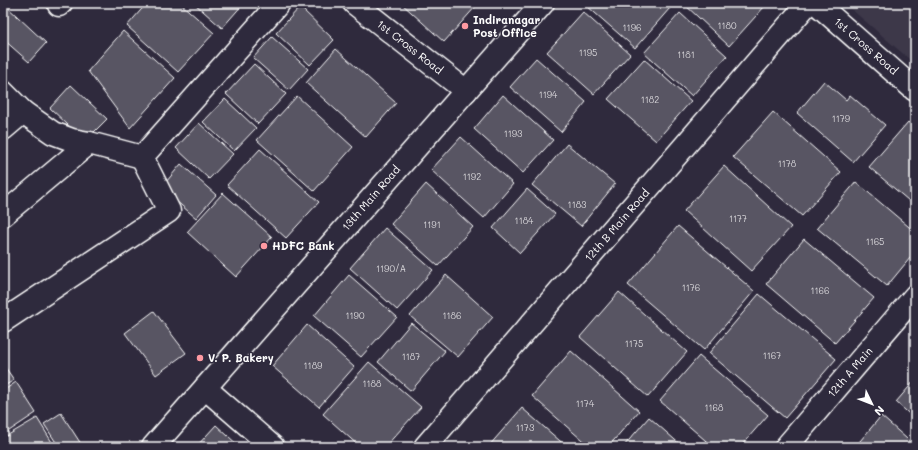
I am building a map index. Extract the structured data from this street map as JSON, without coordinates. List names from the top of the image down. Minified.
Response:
{"streets":{"street":["1st Cross Road","13th Main Road","12th B Main Road","12th A Main"]},"crossings":[["1st Cross Road","13th Main Road"]],"places":["Indiranagar Post Office","HDFC Bank","V. P. Bakery"],"house_numbers":["1180","1196","1195","1181","1194","1182","1179","1193","1178","1192","1183","1177","1184","1191","1165","1190/A","1176","1166","1190","1186","1175","1167","1187","1189","1188","1174","1168","1173"],"north":"bottom right"}
